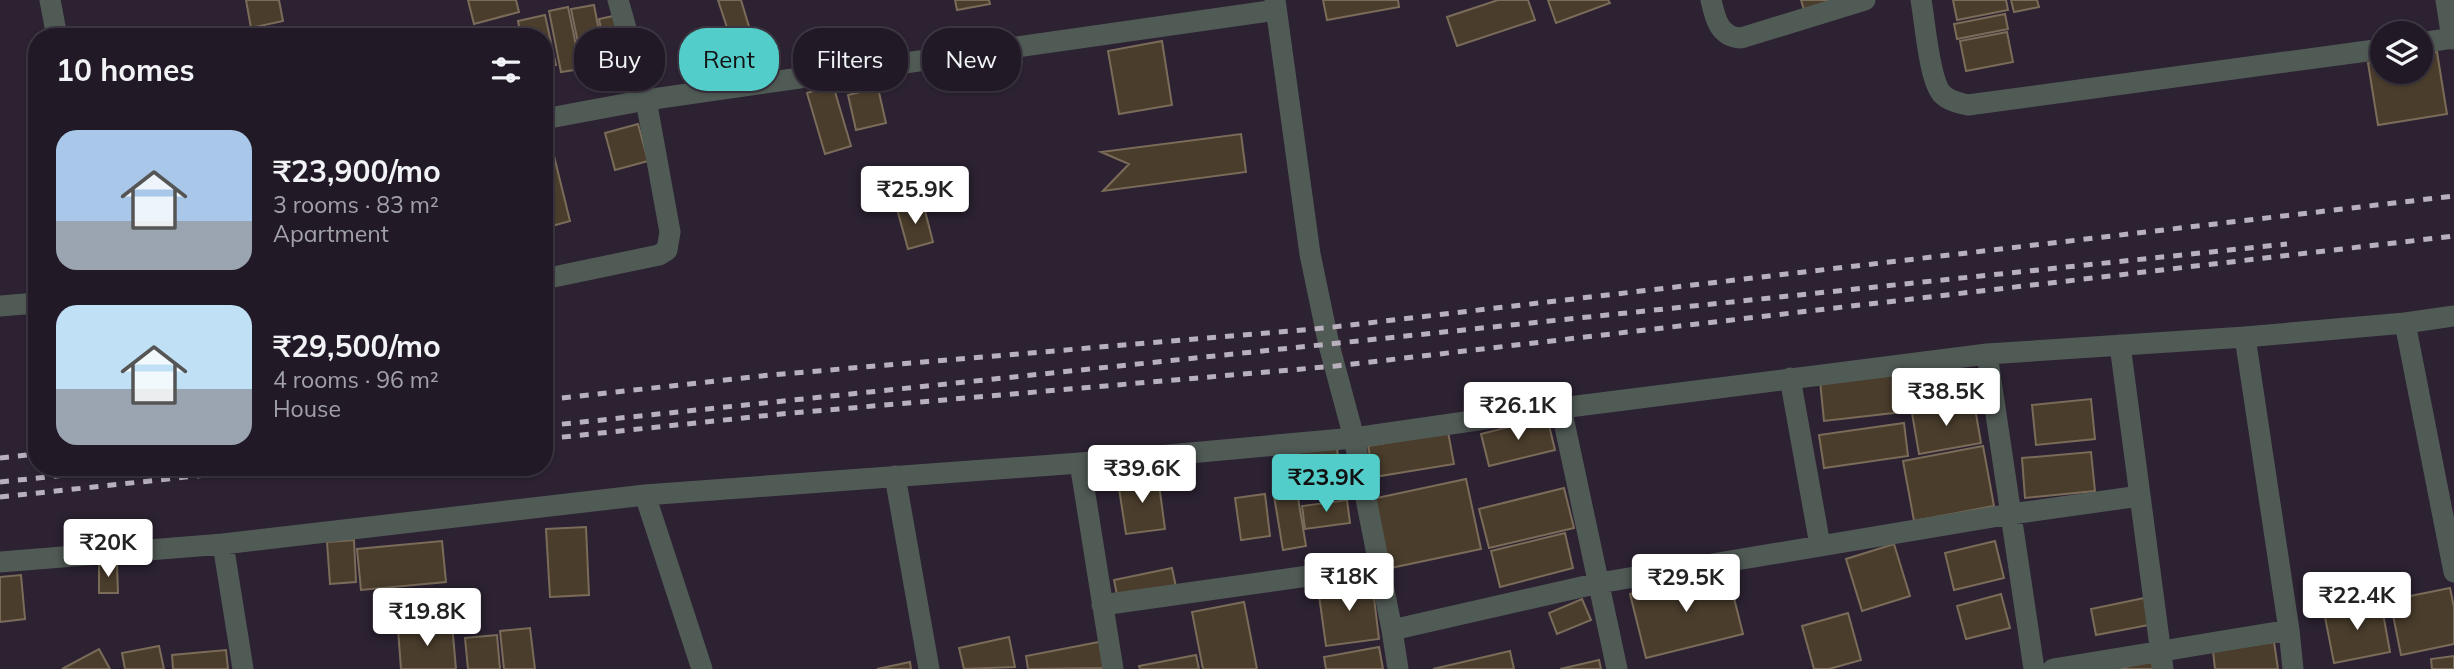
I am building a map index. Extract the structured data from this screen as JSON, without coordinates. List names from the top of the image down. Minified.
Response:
{"page":{"chip":["Buy","Rent","Filters","New"],"heading":"10 homes","list":[{"name":"₹23,900/mo","note":"3 rooms · 83 m² · Apartment"},{"name":"₹29,500/mo","note":"4 rooms · 96 m² · House"}],"price":["₹25.9K","₹38.5K","₹26.1K","₹39.6K","₹23.9K","₹20K","₹18K","₹29.5K","₹22.4K","₹19.8K"]}}
